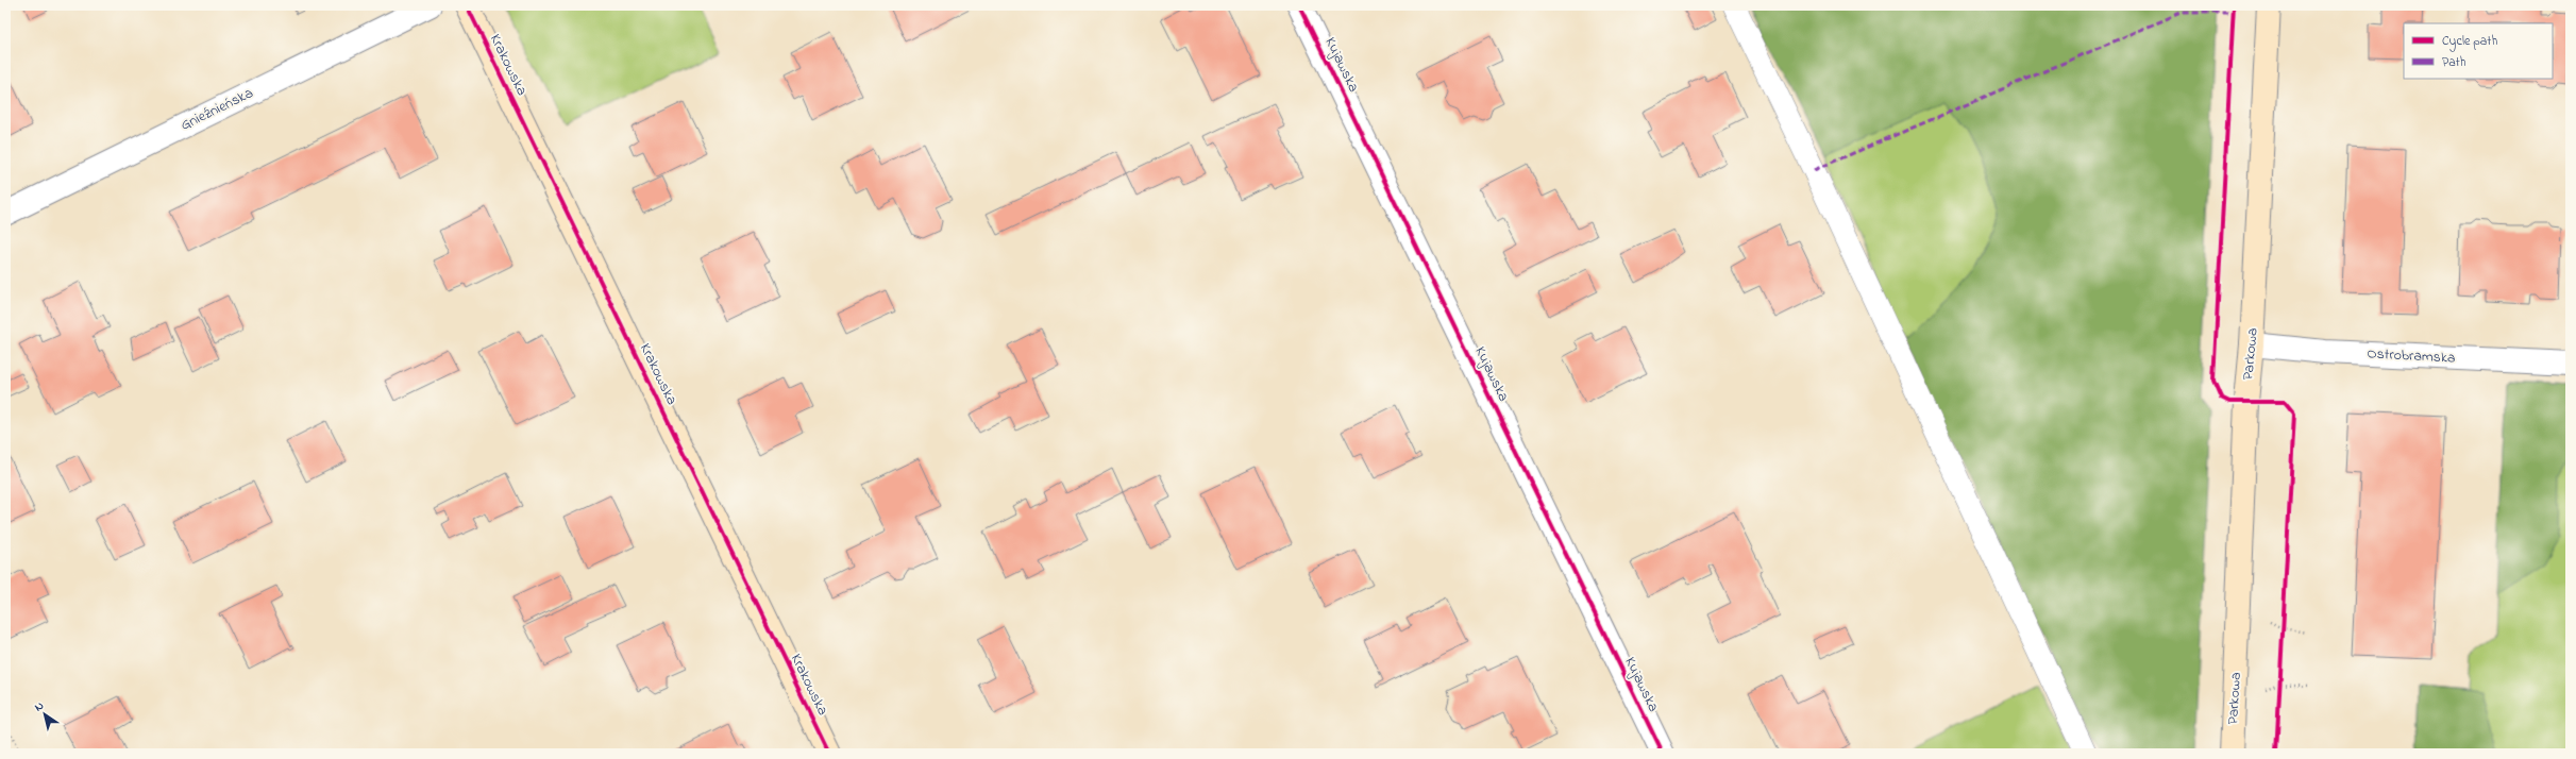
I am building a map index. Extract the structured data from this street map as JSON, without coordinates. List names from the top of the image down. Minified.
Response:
{"streets":{"street":["Krakowska","Kujawska","Gnieźnieńska","Parkowa","Ostrobramska"]},"crossings":[["Parkowa","Ostrobramska"]],"legend":["Cycle path","Path"],"north":"top left"}
